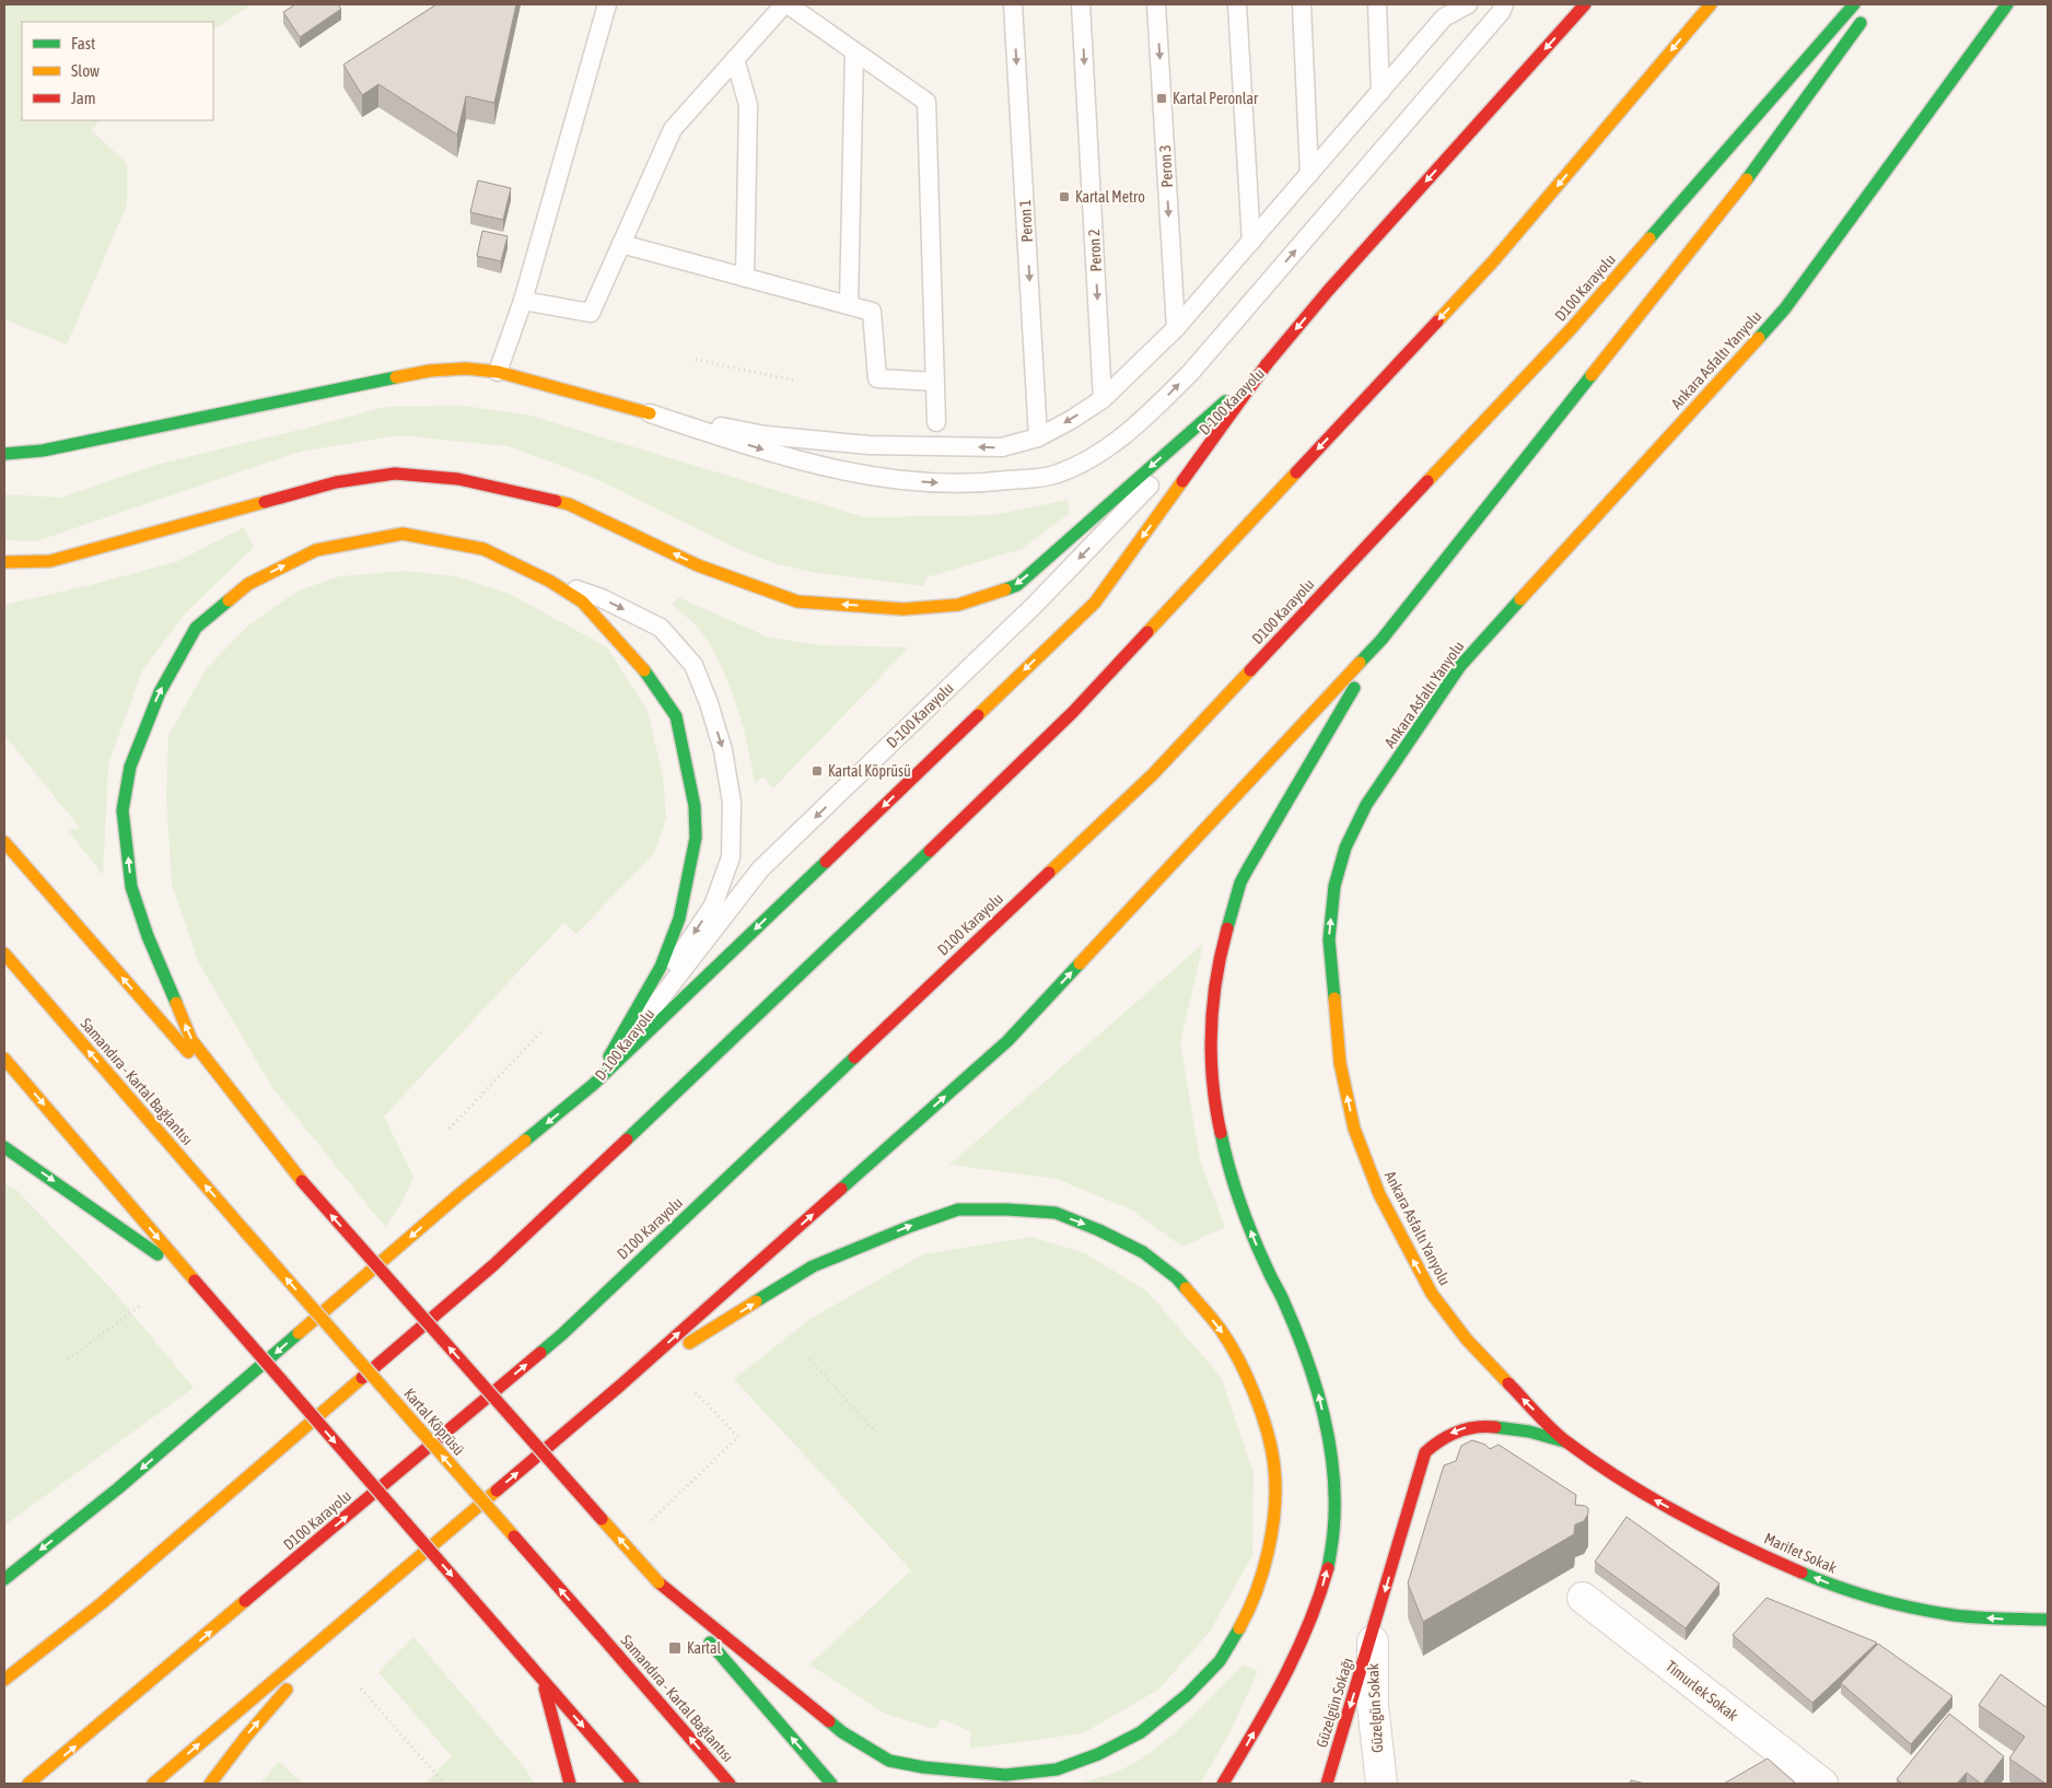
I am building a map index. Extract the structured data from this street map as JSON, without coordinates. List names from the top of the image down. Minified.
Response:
{"streets":{"main road":["D100 Karayolu","Ankara Asfaltı Yanyolu","Samandıra - Kartal Bağlantısı","Kartal Köprüsü","Marifet Sokak","Güzelgün Sokağı"],"street":["Timurlek Sokak","Güzelgün Sokak"],"lane":["Peron 3","Peron 1","Peron 2","D-100 Karayolu"]},"crossings":[["Ankara Asfaltı Yanyolu","Marifet Sokak"],["Ankara Asfaltı Yanyolu","Güzelgün Sokağı"],["Samandıra - Kartal Bağlantısı","Kartal Köprüsü"],["Marifet Sokak","Güzelgün Sokağı"],["Güzelgün Sokağı","Güzelgün Sokak"]],"one_way":["D-100 Karayolu","Marifet Sokak","Güzelgün Sokağı"],"places":{"transit":["Kartal Peronlar","Kartal Metro","Kartal Köprüsü","Kartal"]},"legend":["Fast","Slow","Jam"]}
